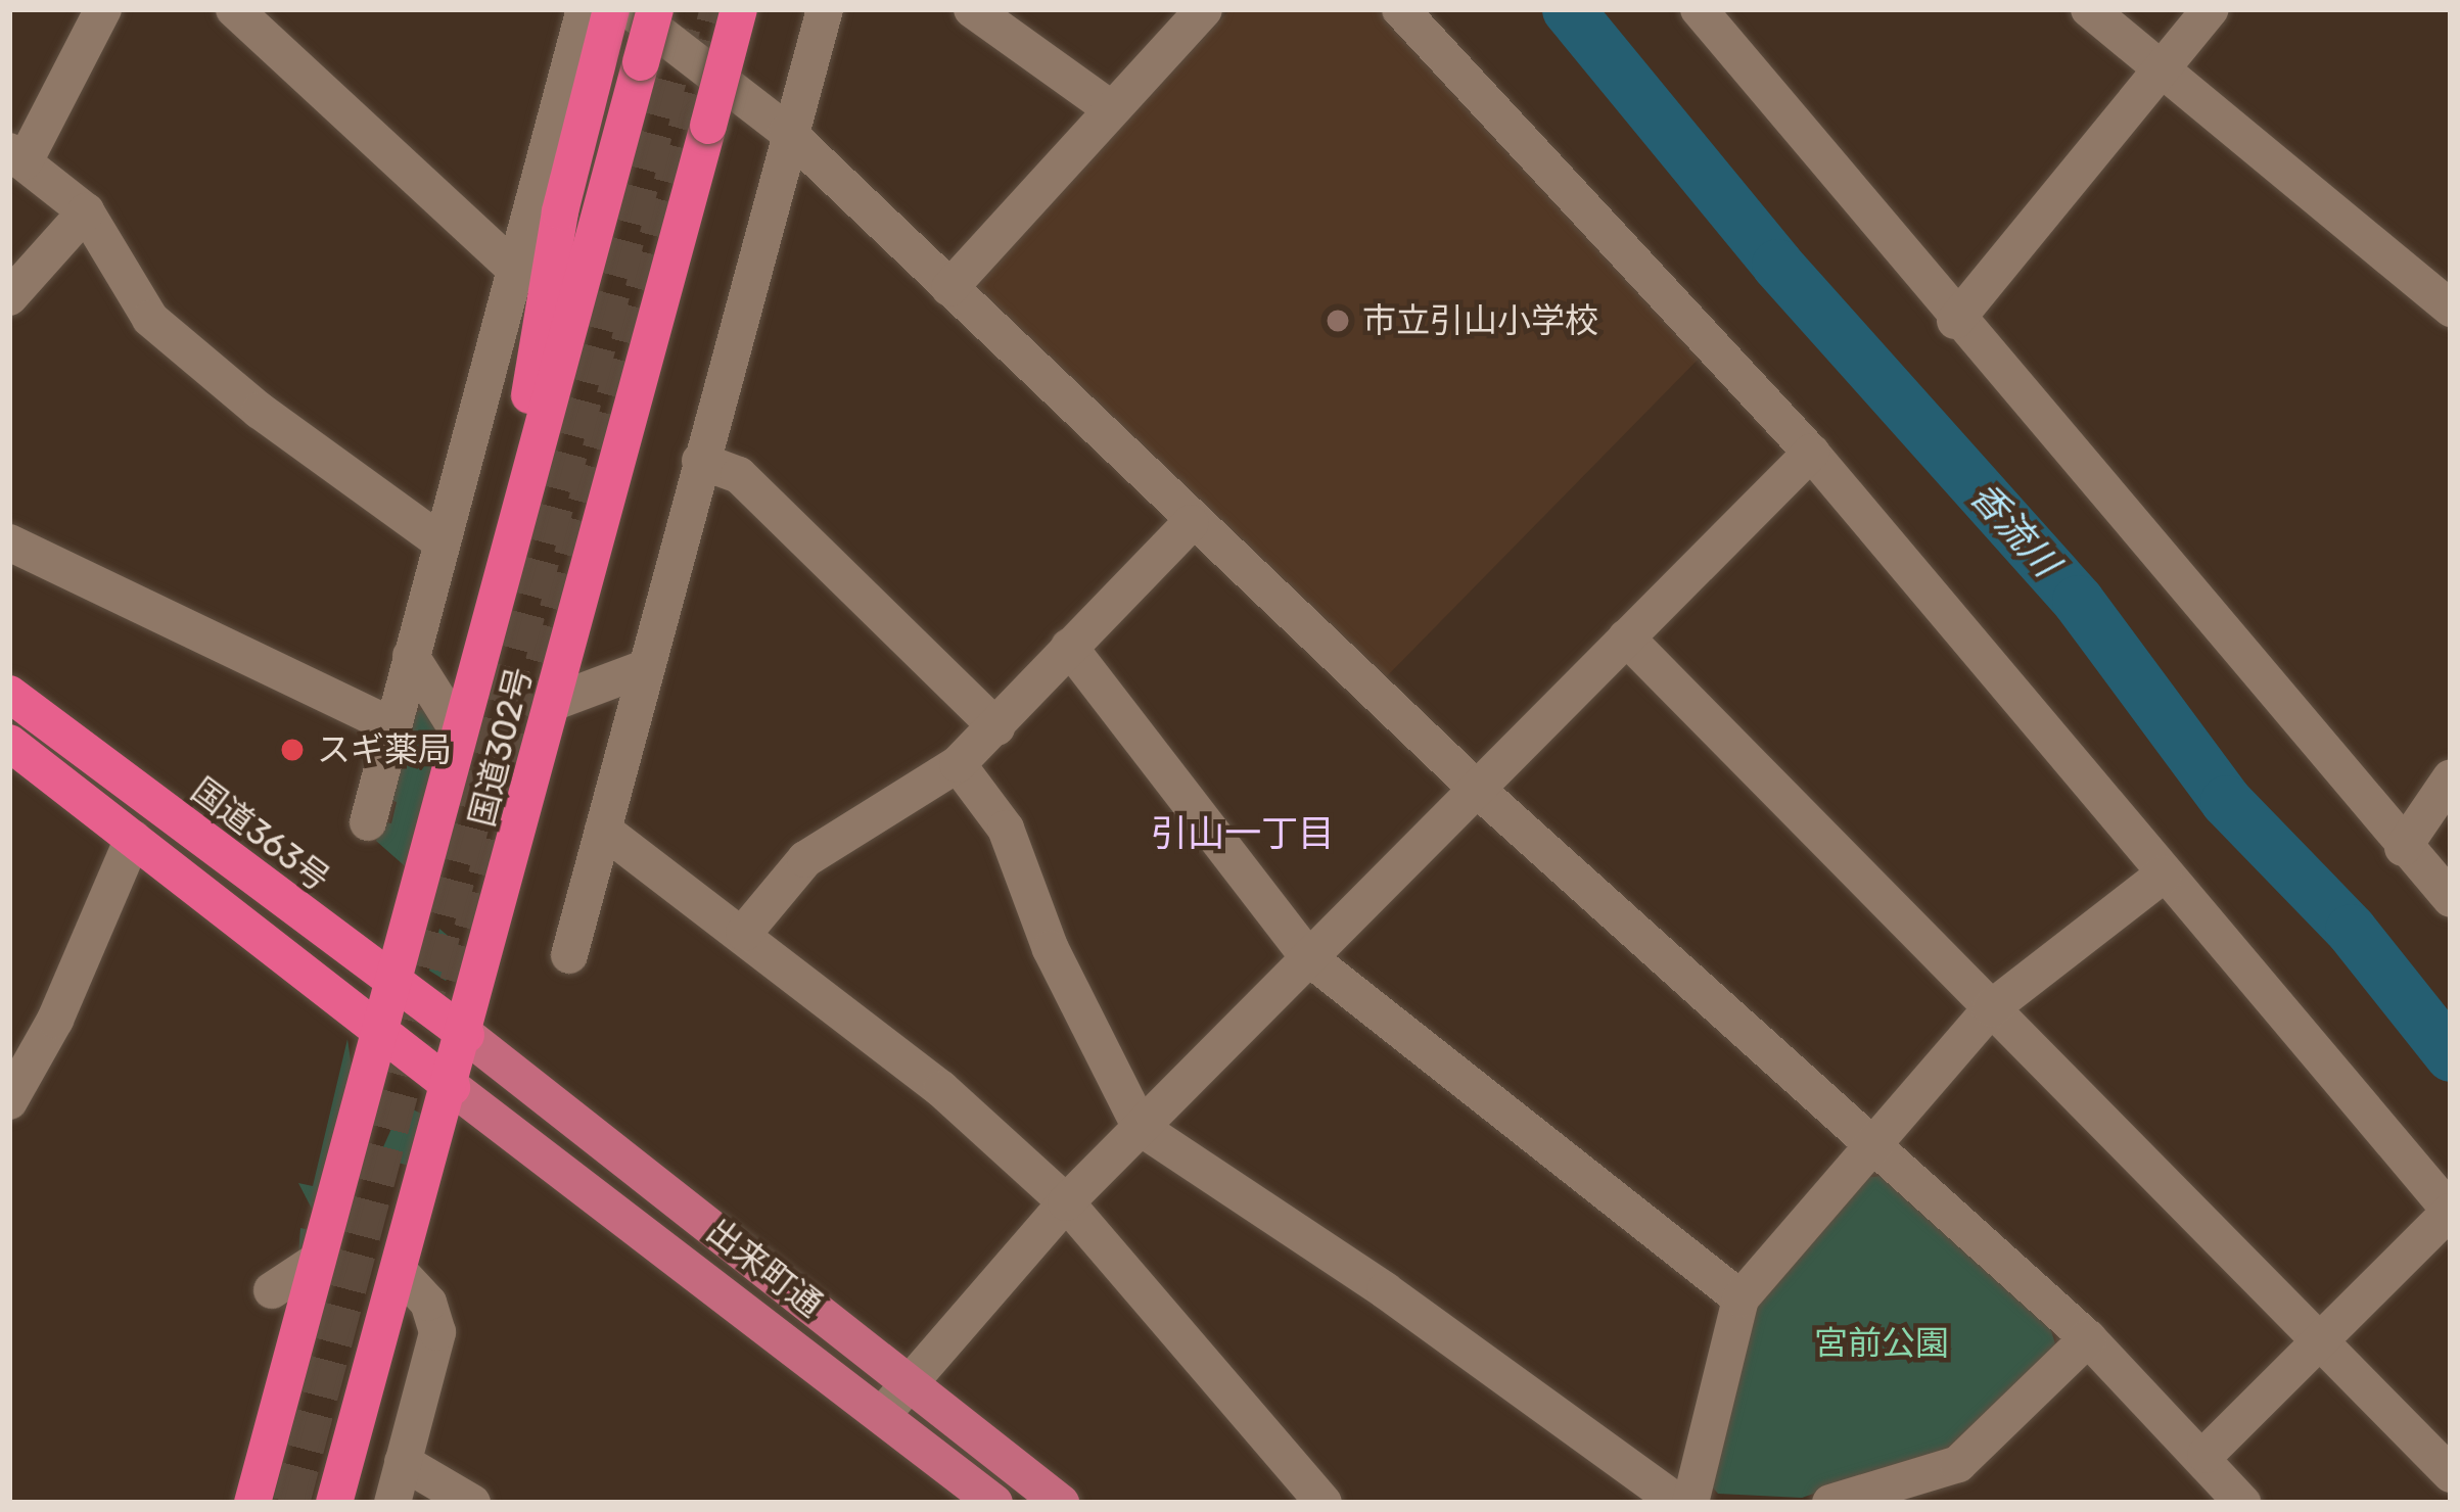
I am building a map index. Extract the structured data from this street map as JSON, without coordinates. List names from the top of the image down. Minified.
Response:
{"streets":{"highway":["国道302号","国道363号"],"main road":["出来町通"]},"crossings":[["国道302号","国道363号"],["国道302号","出来町通"],["国道363号","出来町通"]],"districts":["引山一丁目"],"water":["香流川"],"parks":["宮前公園"],"places":["市立引山小学校","スギ薬局"]}
